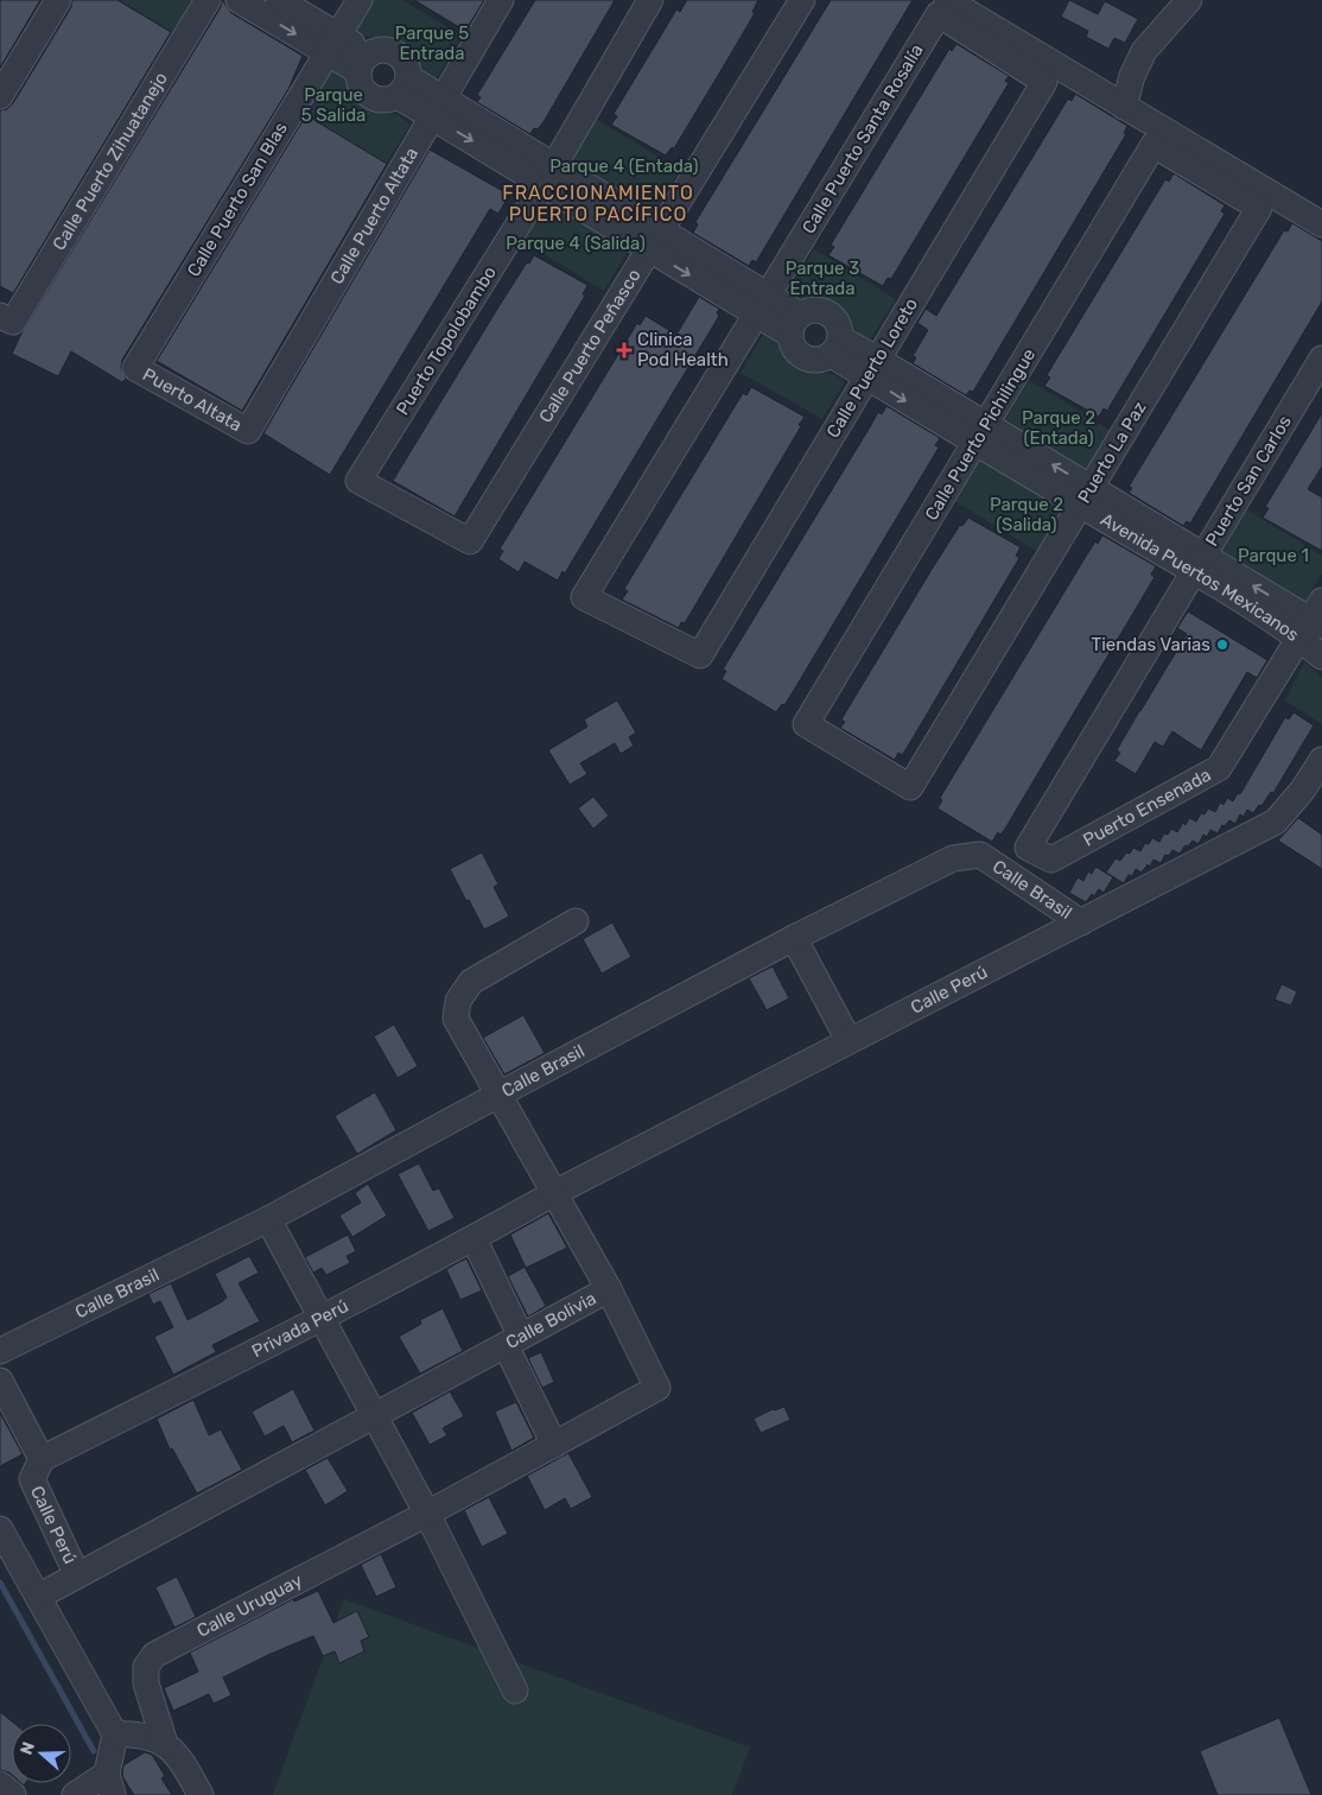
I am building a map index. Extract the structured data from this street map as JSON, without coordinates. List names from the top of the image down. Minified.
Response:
{"streets":{"street":["Calle Puerto Santa Rosalía","Calle Puerto Zihuatanejo","Calle Puerto San Blas","Calle Puerto Altata","Puerto Topolobambo","Calle Puerto Peñasco","Calle Puerto Loreto","Puerto Altata","Calle Puerto Pichilingue","Puerto La Paz","Puerto San Carlos","Avenida Puertos Mexicanos","Puerto Ensenada","Calle Brasil","Calle Perú","Calle Bolivia","Privada Perú","Calle Uruguay"]},"crossings":[["Calle Puerto Santa Rosalía","Calle Puerto Loreto"],["Calle Puerto San Blas","Puerto Altata"],["Calle Puerto Altata","Puerto Altata"],["Puerto Topolobambo","Calle Puerto Peñasco"],["Calle Puerto Loreto","Avenida Puertos Mexicanos"],["Calle Puerto Pichilingue","Puerto La Paz"],["Calle Puerto Pichilingue","Avenida Puertos Mexicanos"],["Puerto La Paz","Avenida Puertos Mexicanos"],["Puerto San Carlos","Avenida Puertos Mexicanos"],["Puerto San Carlos","Puerto Ensenada"],["Avenida Puertos Mexicanos","Puerto Ensenada"],["Calle Brasil","Calle Perú"],["Calle Brasil","Calle Bolivia"],["Calle Perú","Calle Bolivia"],["Calle Perú","Privada Perú"],["Calle Bolivia","Privada Perú"],["Calle Bolivia","Calle Uruguay"]],"districts":["FRACCIONAMIENTO PUERTO PACÍFICO"],"parks":["Parque 5 Entrada","Parque 5 Salida","Parque 4 (Entada)","Parque 4 (Salida)","Parque 3 Entrada","Parque 2 (Entada)","Parque 2 (Salida)","Parque 1"],"places":{"health":["Clinica Pod Health"],"other":["Tiendas Varias"]},"north":"left"}
